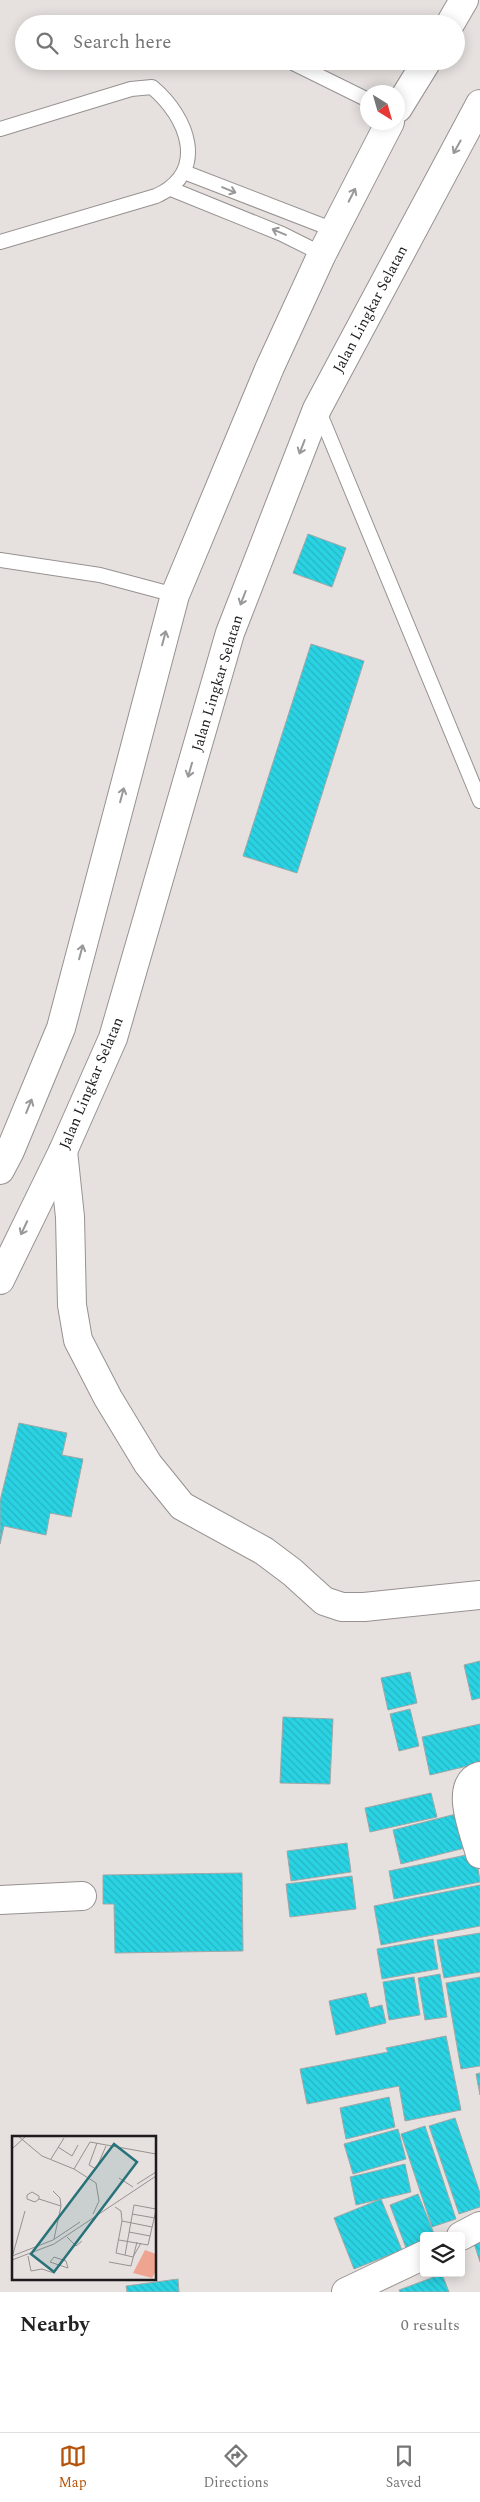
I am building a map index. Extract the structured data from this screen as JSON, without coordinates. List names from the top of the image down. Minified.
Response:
{"streets":{"main road":["Jalan Lingkar Selatan"]},"north":"bottom right","page":{"search":"Search here","heading":["Nearby","0 results"],"nav":["Map","Directions","Saved"]}}
